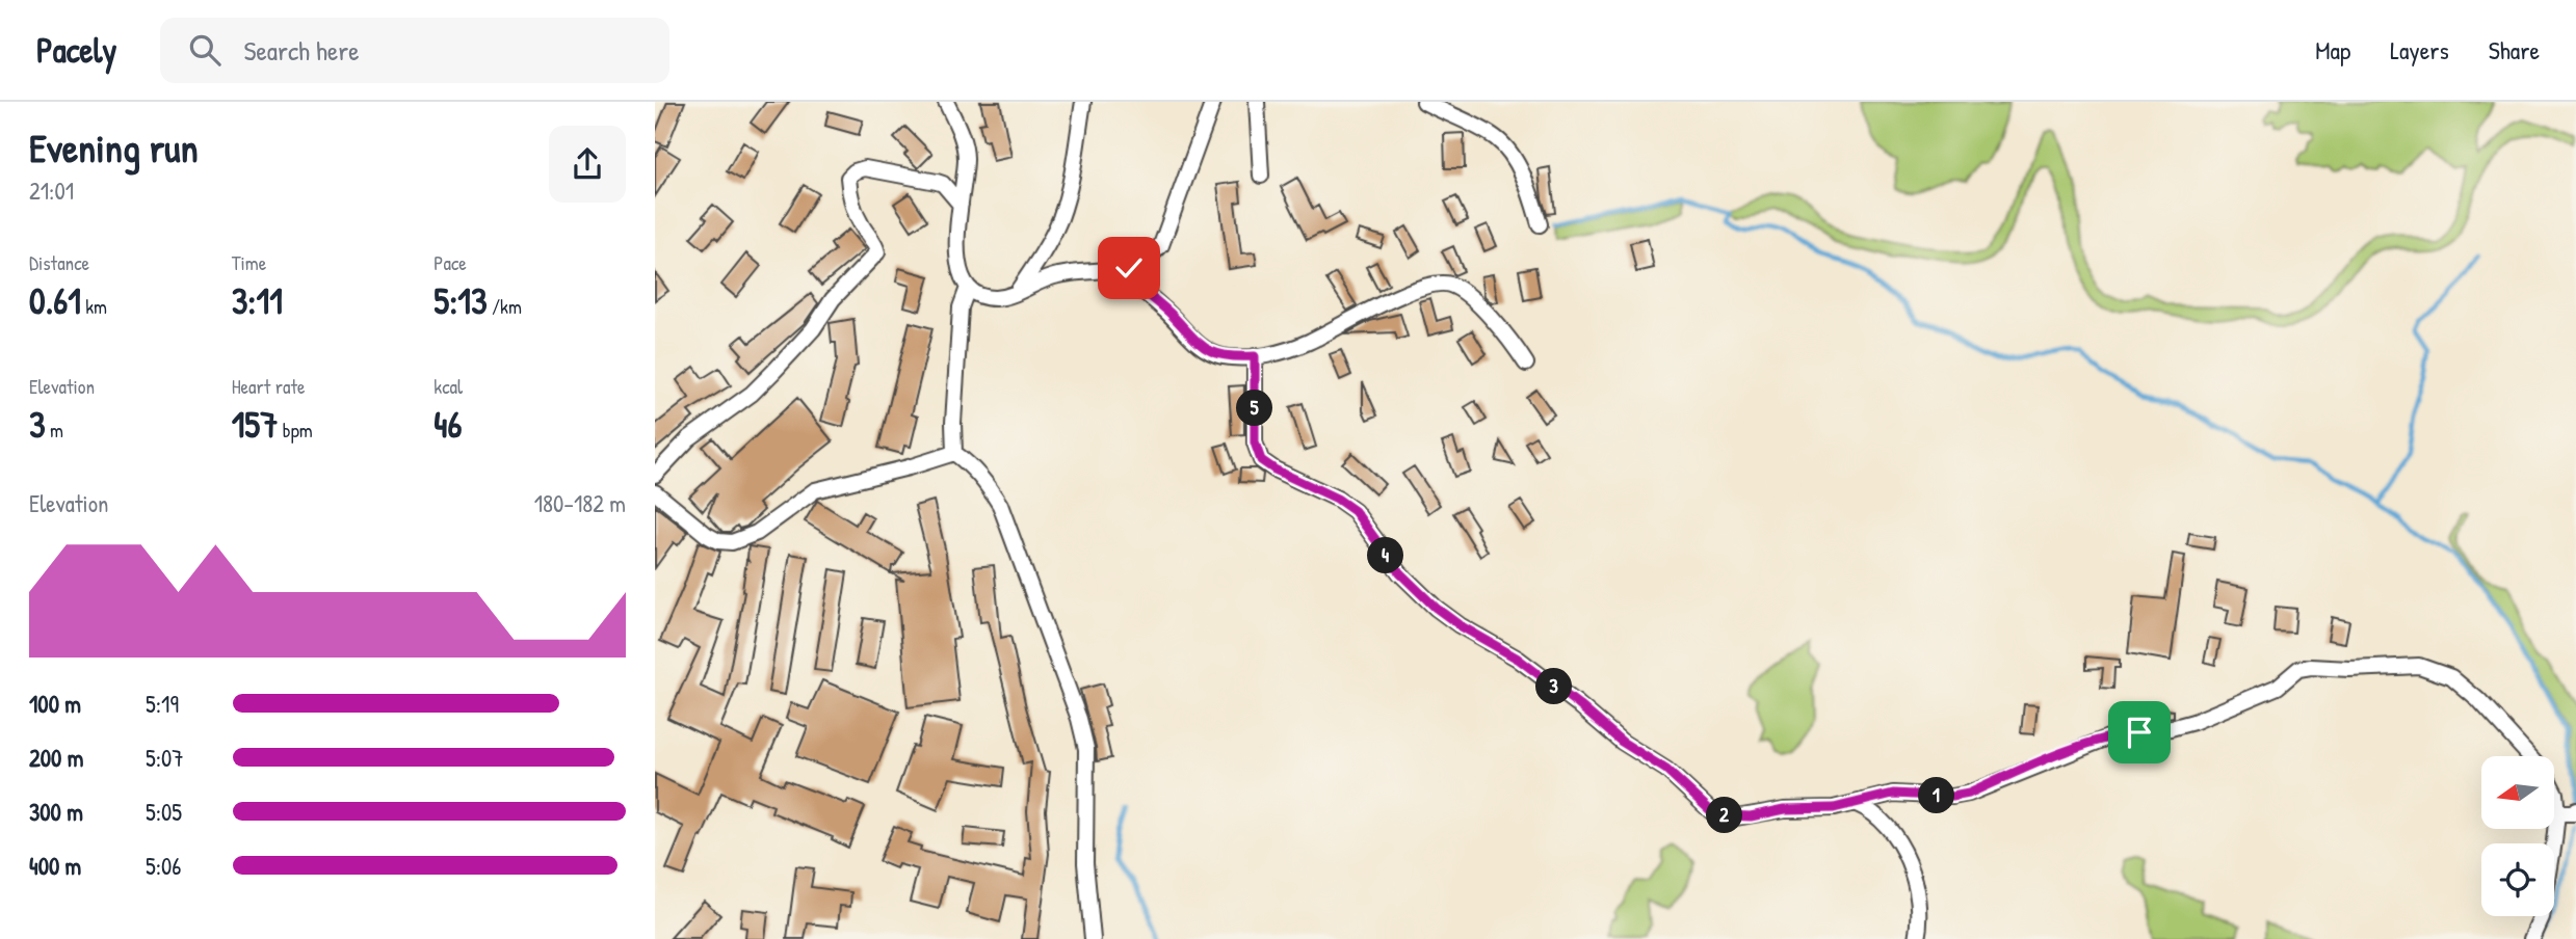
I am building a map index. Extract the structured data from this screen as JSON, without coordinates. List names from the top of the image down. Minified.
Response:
{"north":"left","page":{"header":"Pacely","search":"Search here","nav":["Map","Layers","Share"],"heading":["Evening run","21:01"],"stats":[["Distance","0.61 km"],["Time","3:11"],["Pace","5:13 /km"],["Elevation","3 m"],["Heart rate","157 bpm"],["kcal","46"]],"pins":["5","4","3","1","2"],"chart":["Elevation","180–182 m"],"list":[{"name":"100 m","note":"5:19"},{"name":"200 m","note":"5:07"},{"name":"300 m","note":"5:05"},{"name":"400 m","note":"5:06"}]}}
